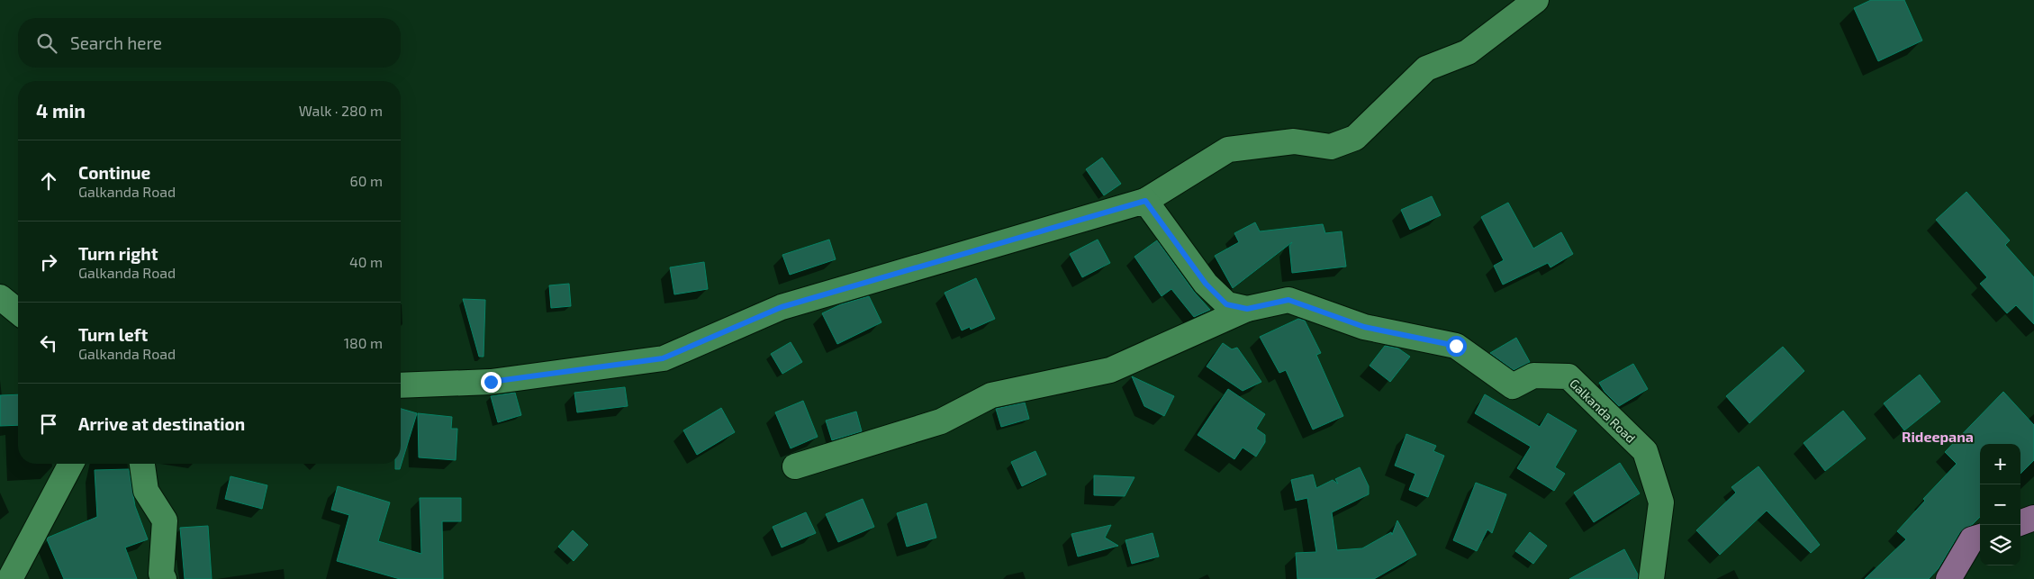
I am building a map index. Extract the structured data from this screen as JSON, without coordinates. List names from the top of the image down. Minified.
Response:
{"streets":{"street":["Galkanda Road"]},"districts":["Rideepana"],"page":{"search":"Search here","heading":["4 min","Walk · 280 m"],"list":[["Continue","Galkanda Road","60 m"],["Turn right","Galkanda Road","40 m"],["Turn left","Galkanda Road","180 m"],"Arrive at destination"],"map_buttons":["+","−"]}}
